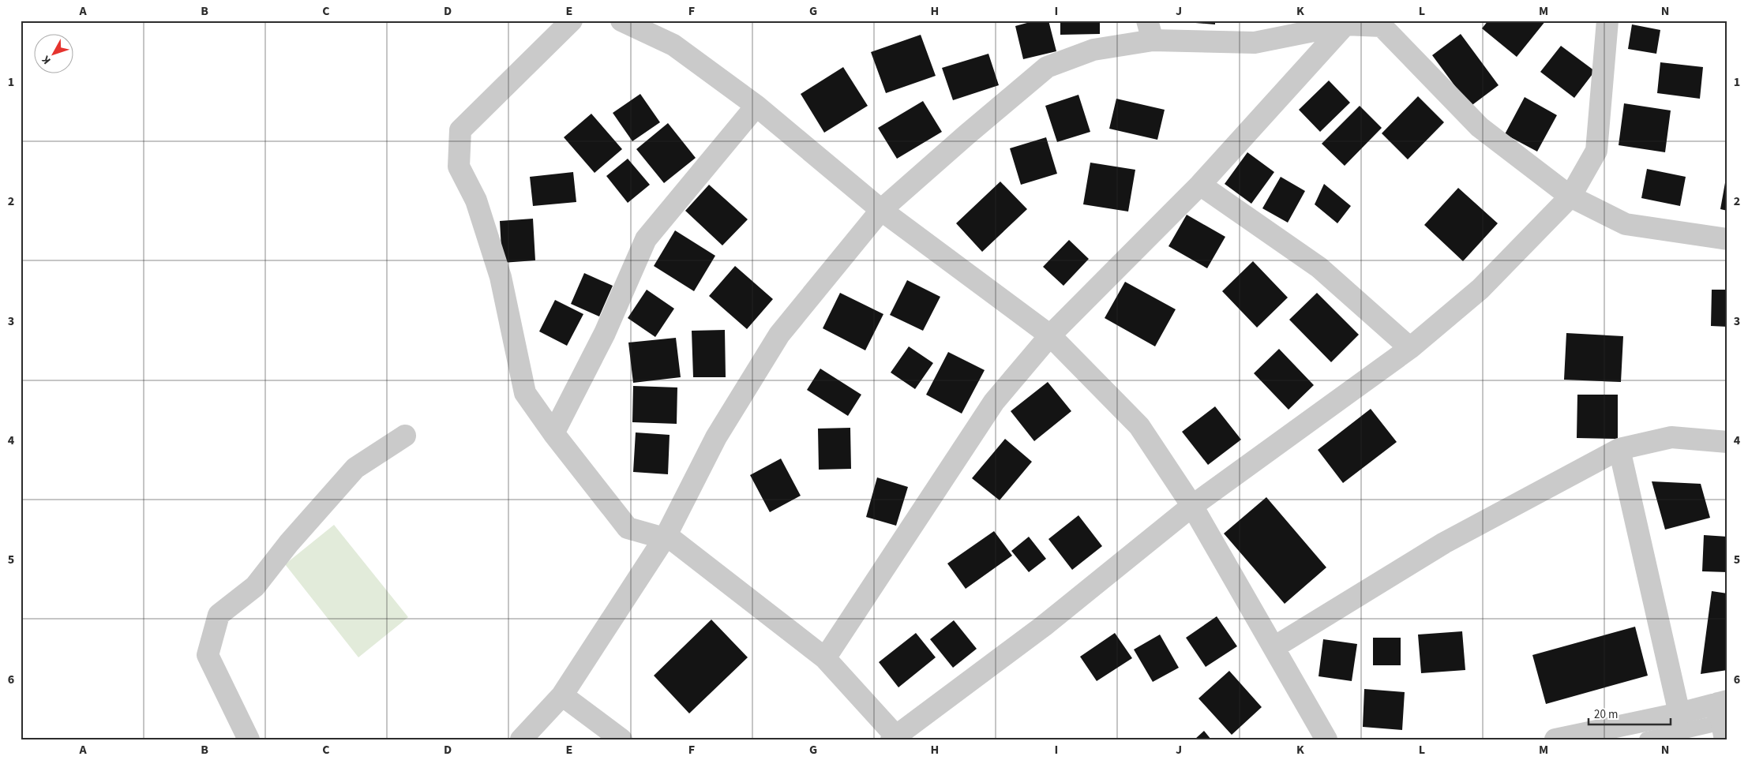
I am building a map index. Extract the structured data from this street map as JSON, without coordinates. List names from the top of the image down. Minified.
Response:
{"scale_bar":"20 m","north":"bottom left","grid":{"columns":["A","B","C","D","E","F","G","H","I","J","K","L","M","N"],"rows":["1","2","3","4","5","6"]}}
